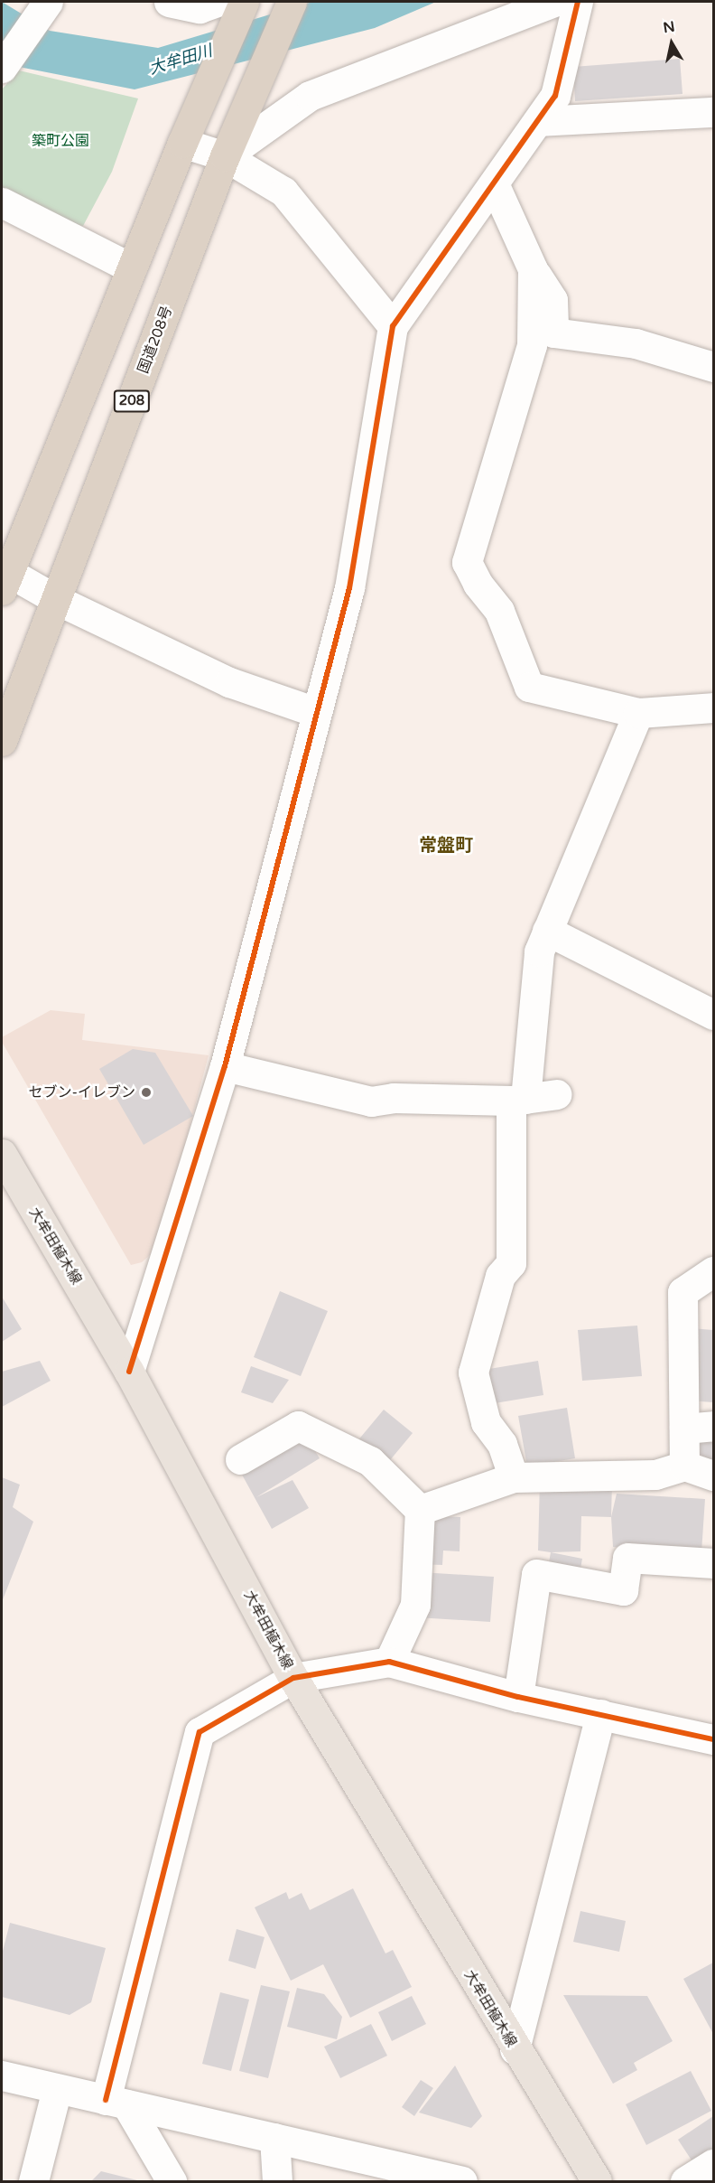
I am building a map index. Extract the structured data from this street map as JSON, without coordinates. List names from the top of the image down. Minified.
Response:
{"streets":{"highway":["国道208号","208"],"main road":["大牟田植木線"]},"districts":["常盤町"],"water":["大牟田川"],"parks":["築町公園"],"places":["セブン-イレブン"],"north":"top"}
